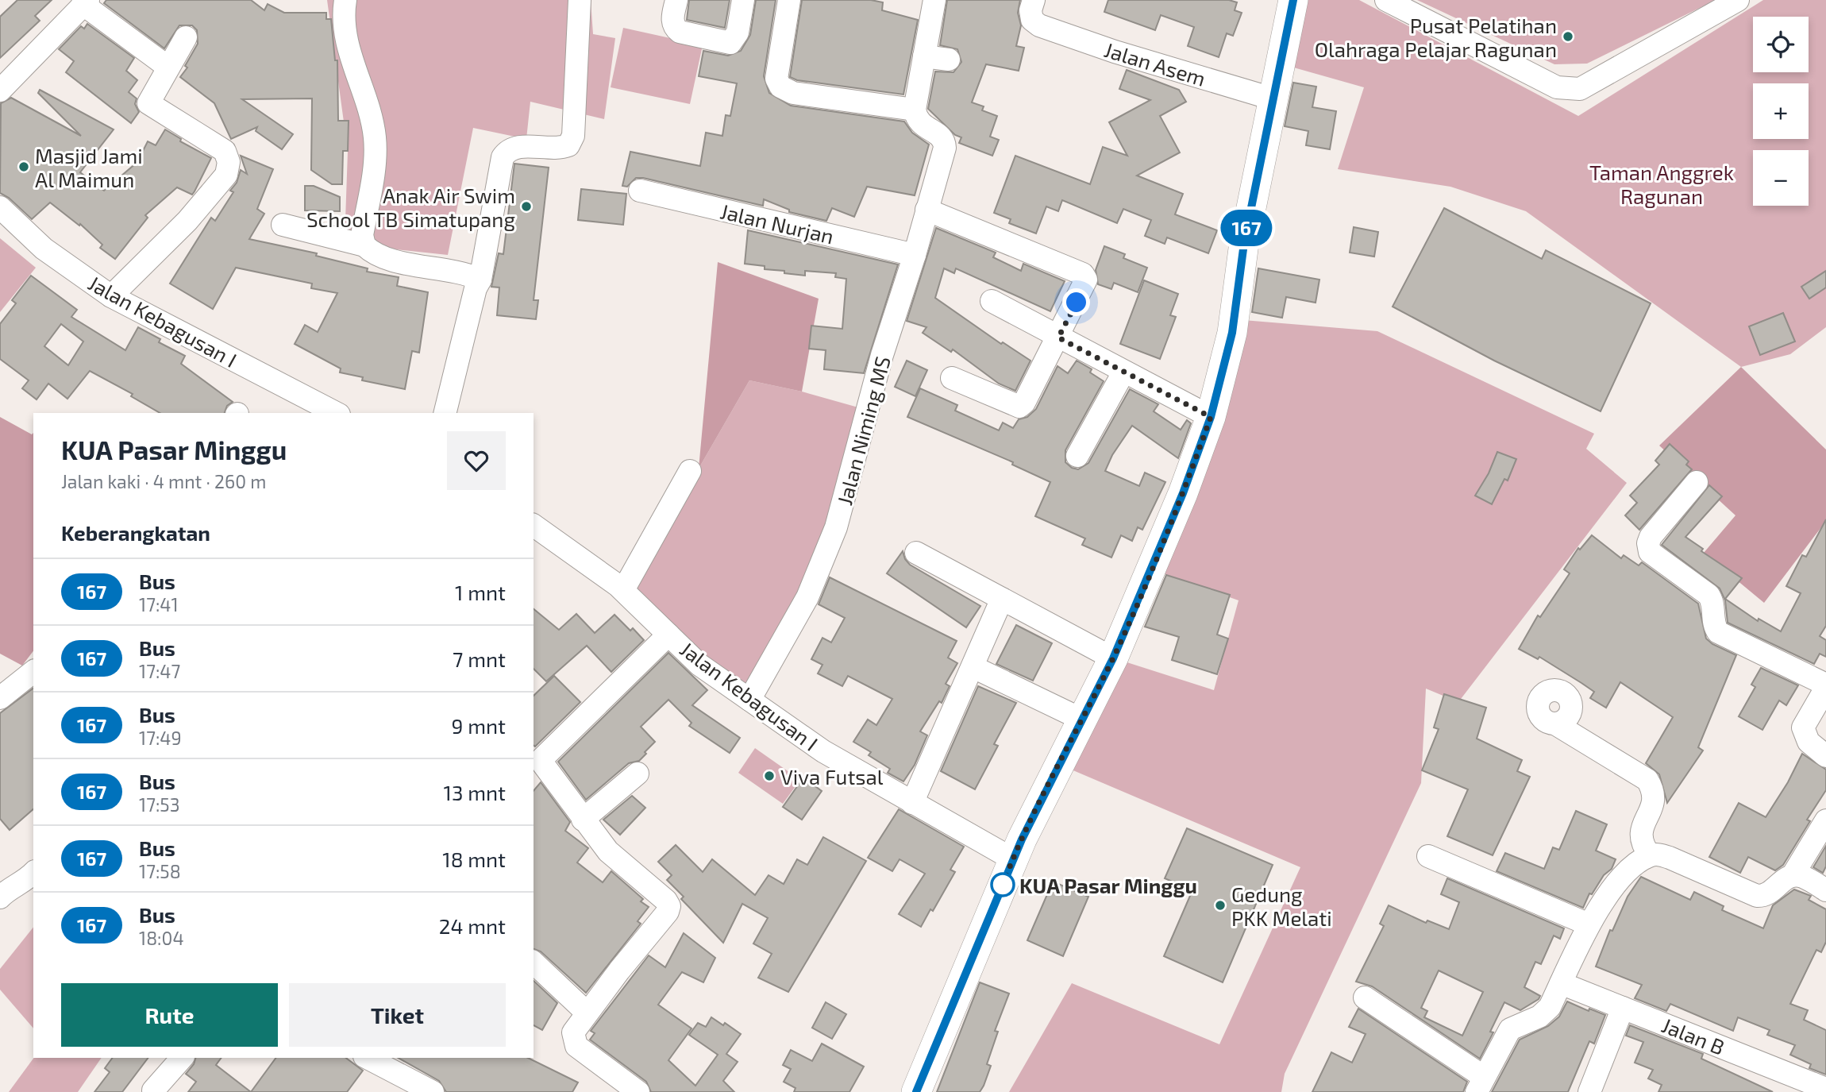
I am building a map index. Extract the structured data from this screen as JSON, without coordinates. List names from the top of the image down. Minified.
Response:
{"streets":{"street":["Jalan Asem","Jalan Nurjan","Jalan Kebagusan I","Jalan Niming MS","Jalan B"]},"crossings":[["Jalan Nurjan","Jalan Niming MS"],["Jalan Kebagusan I","Jalan Niming MS"]],"parks":["Taman Anggrek Ragunan"],"places":["Pusat Pelatihan Olahraga Pelajar Ragunan","Masjid Jami Al Maimun","Anak Air Swim School TB Simatupang","Viva Futsal","KUA Pasar Minggu","Gedung PKK Melati"],"lines":["bus line 167"],"page":{"on_map":"167","map_buttons":["+","−"],"heading":[["KUA Pasar Minggu","Jalan kaki · 4 mnt · 260 m"],"Keberangkatan"],"list":[{"mark":"167","name":"Bus","note":"17:41","value":"1 mnt"},{"mark":"167","name":"Bus","note":"17:47","value":"7 mnt"},{"mark":"167","name":"Bus","note":"17:49","value":"9 mnt"},{"mark":"167","name":"Bus","note":"17:53","value":"13 mnt"},{"mark":"167","name":"Bus","note":"17:58","value":"18 mnt"},{"mark":"167","name":"Bus","note":"18:04","value":"24 mnt"}],"buttons":["Rute","Tiket"]}}
